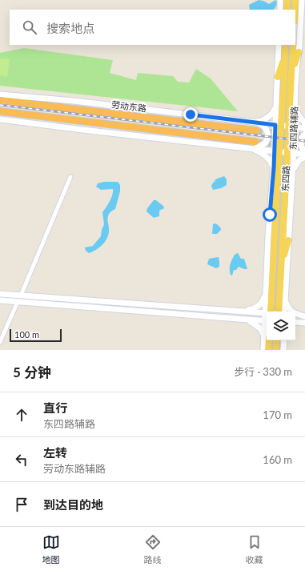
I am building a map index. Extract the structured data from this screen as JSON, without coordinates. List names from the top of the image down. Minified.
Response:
{"streets":{"highway":["劳动东路"],"main road":["东四路辅路","东四路"]},"crossings":[["东四路辅路","东四路"]],"scale_bar":"100 m","page":{"search":"搜索地点","scale":"100 m","heading":["5 分钟","步行 · 330 m"],"list":[["直行","东四路辅路","170 m"],["左转","劳动东路辅路","160 m"],"到达目的地"],"nav":["地图","路线","收藏"]}}
